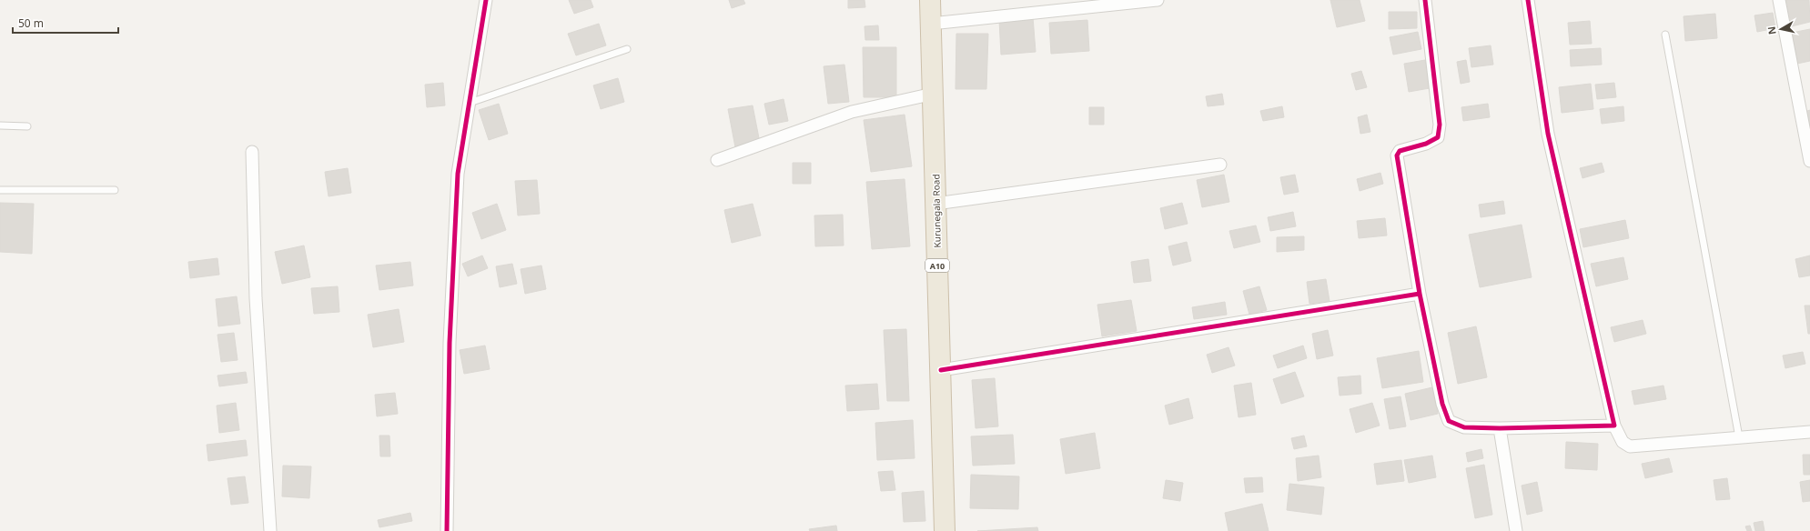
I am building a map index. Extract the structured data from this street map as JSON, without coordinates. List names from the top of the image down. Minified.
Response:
{"streets":{"highway":["Kurunegala Road","A10"]},"scale_bar":"50 m","north":"left"}
